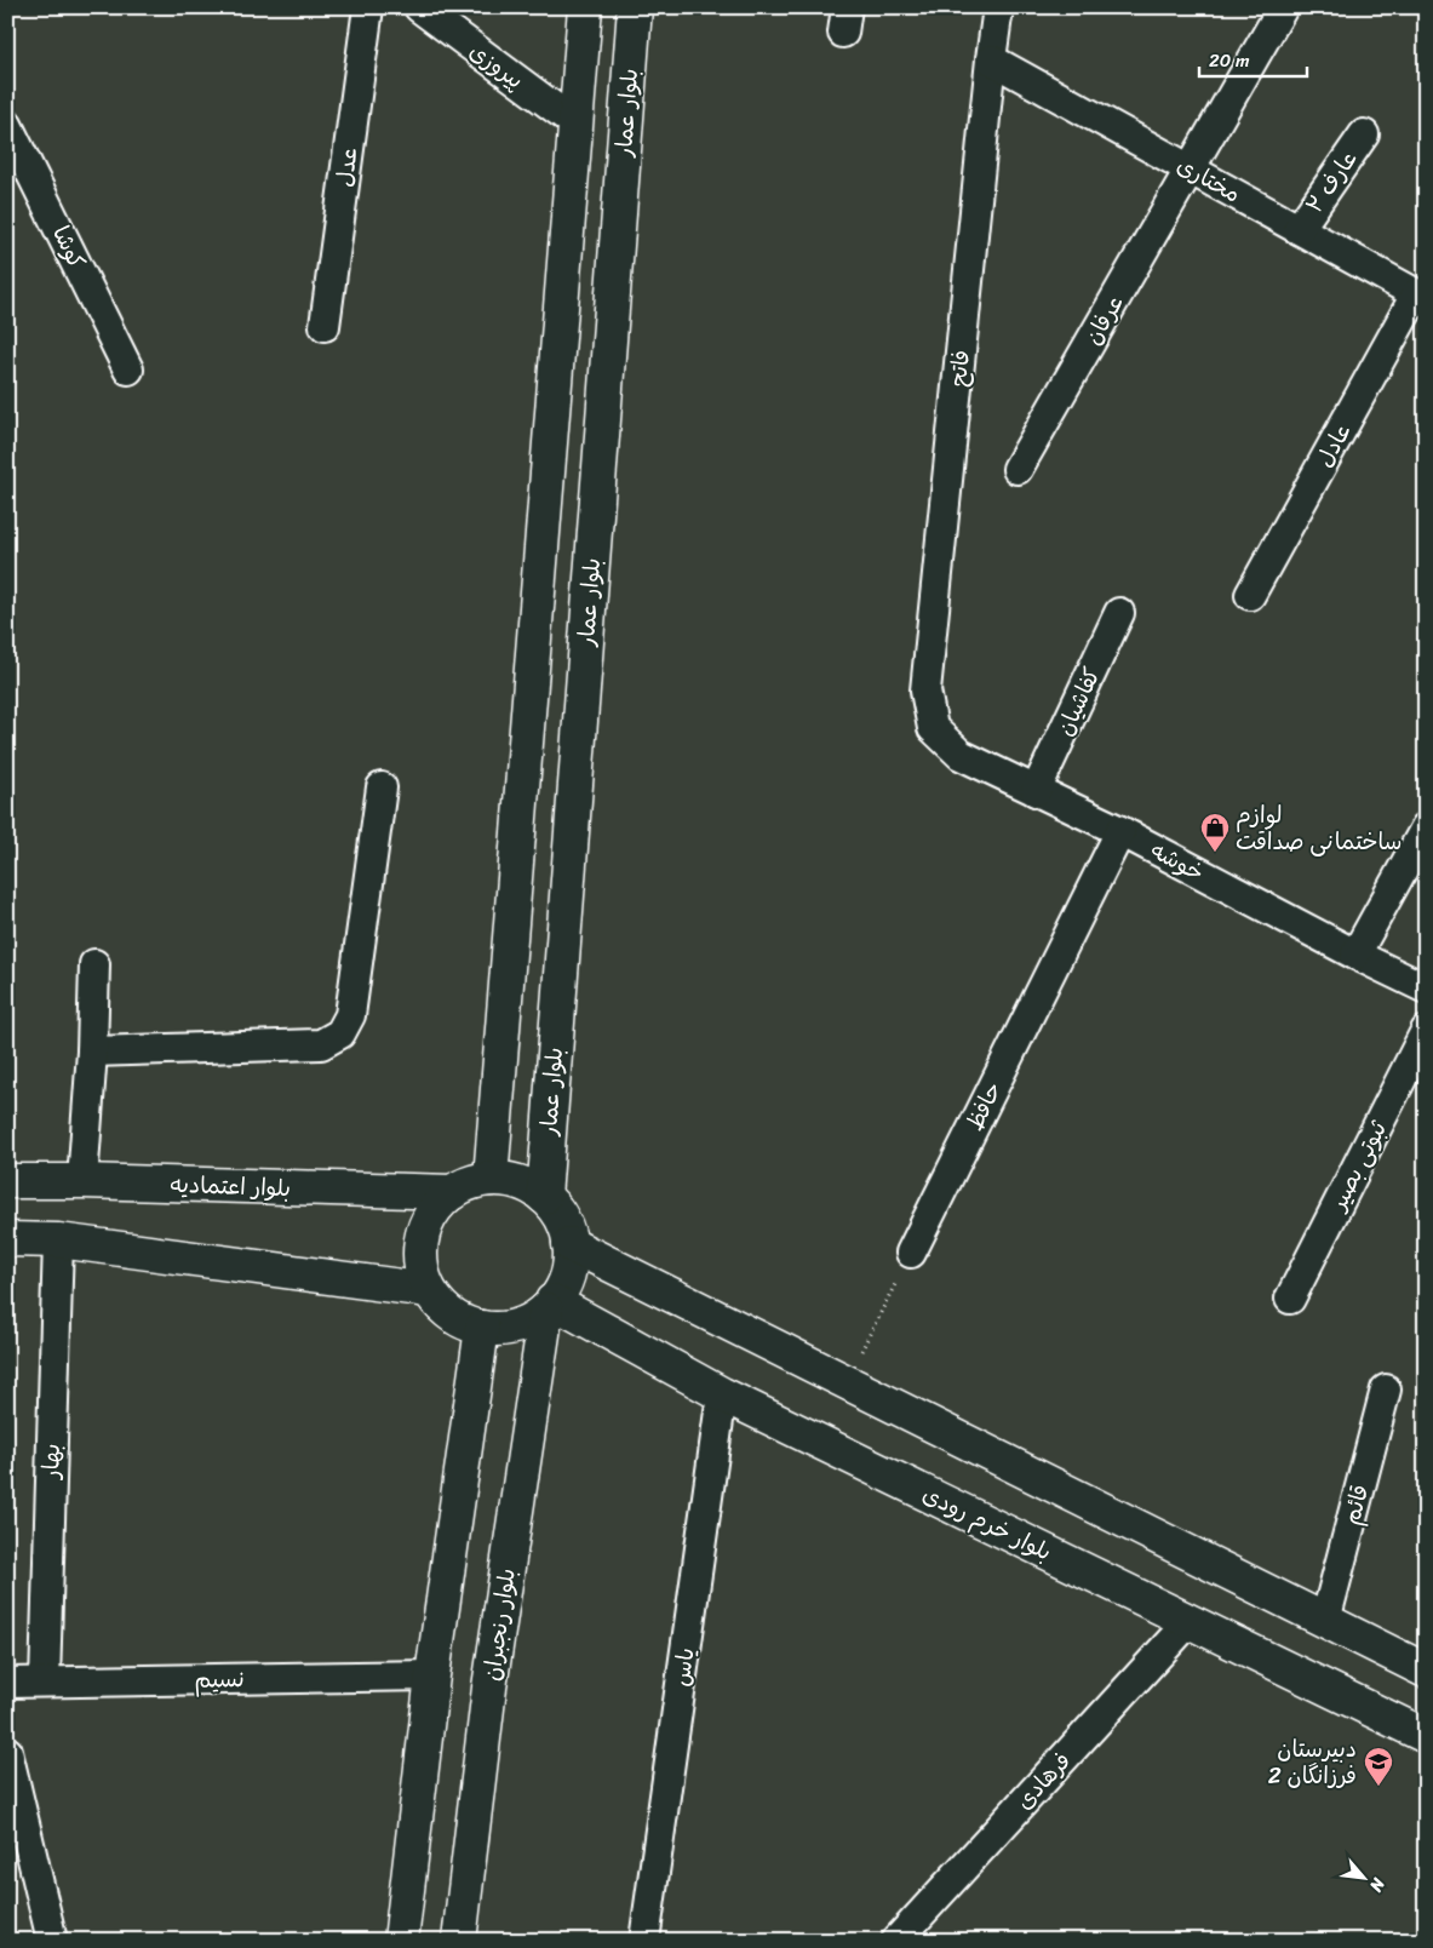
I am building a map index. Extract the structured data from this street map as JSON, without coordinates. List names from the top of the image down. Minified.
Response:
{"streets":{"main road":["بلوار عمار","بلوار اعتمادیه","بلوار خرم رودی","بلوار رنجبران"],"street":["پیروزی","عدل","مختاری","عارف ۲","کوشا","عرفان","فاتح","عادل","کفاشیان","خوشه","حافظ","ثبوتی بصیر","بهار","قائم","یاس","نسیم","فرهادی"]},"crossings":[["بلوار عمار","بلوار اعتمادیه"],["بلوار عمار","بلوار خرم رودی"],["بلوار عمار","بلوار رنجبران"],["مختاری","عارف ۲"],["مختاری","عرفان"],["مختاری","فاتح"],["مختاری","عادل"],["فاتح","خوشه"],["کفاشیان","خوشه"],["خوشه","حافظ"],["بلوار اعتمادیه","بلوار خرم رودی"],["بلوار اعتمادیه","بلوار رنجبران"],["بهار","نسیم"],["بلوار خرم رودی","بلوار رنجبران"],["بلوار خرم رودی","یاس"],["بلوار خرم رودی","فرهادی"]],"places":{"shop":["لوازم ساختمانی صداقت"],"school or university":["دبیرستان فرزانگان 2"]},"scale_bar":"20 m","north":"bottom right"}
